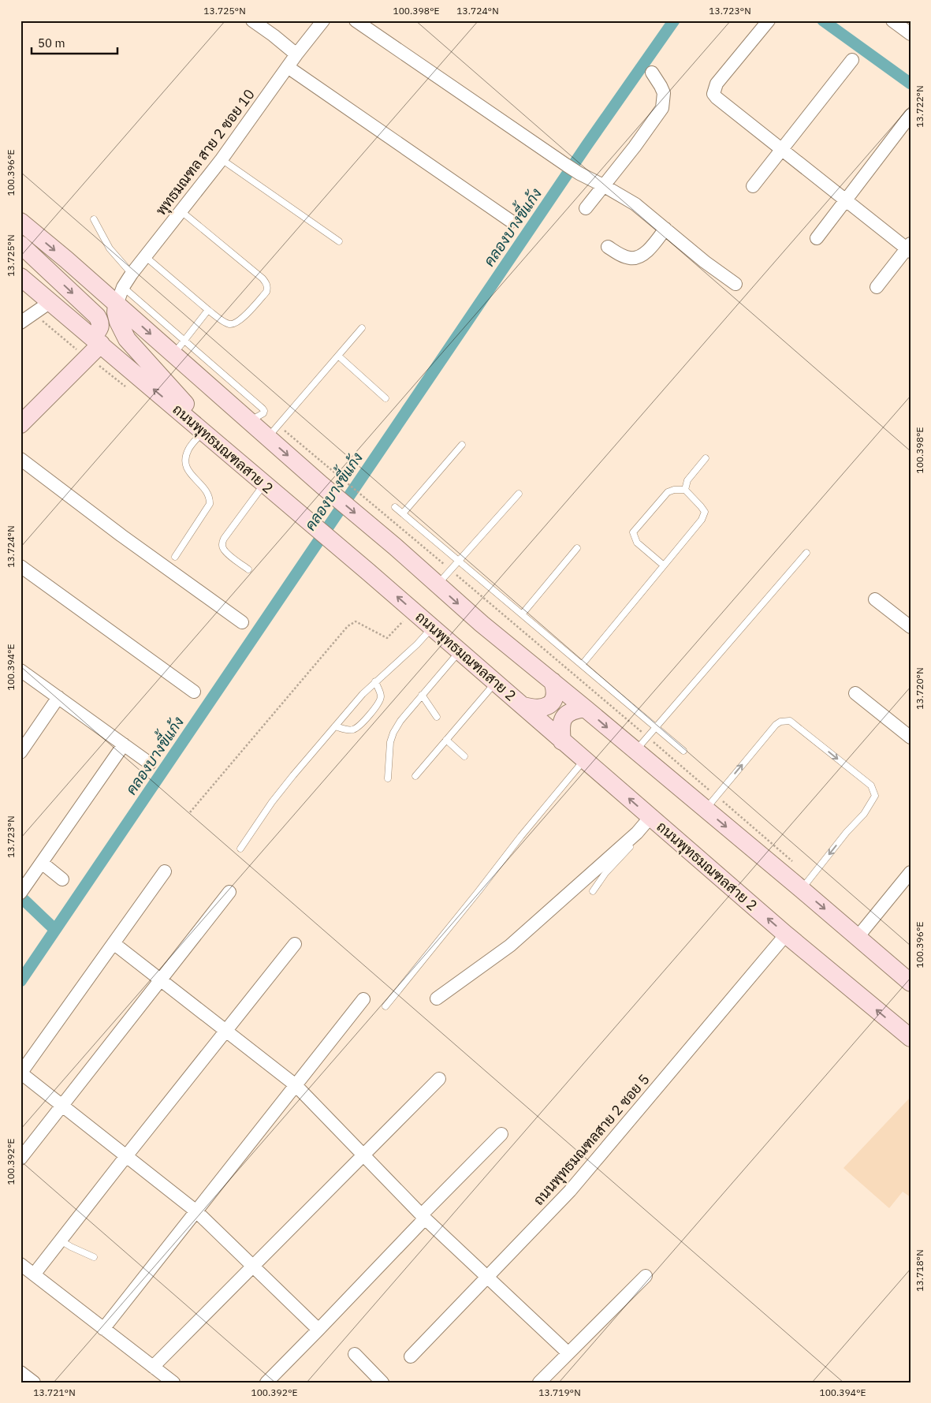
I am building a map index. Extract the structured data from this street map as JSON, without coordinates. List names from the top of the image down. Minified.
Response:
{"streets":{"main road":["ถนนพุทธมณฑลสาย 2"],"street":["พุทธมณฑล สาย 2 ซอย 10","ถนนพุทธมณฑลสาย 2 ซอย 5"]},"crossings":[["ถนนพุทธมณฑลสาย 2","ถนนพุทธมณฑลสาย 2 ซอย 5"]],"water":["คลองบางขี้แก้ง"],"scale_bar":"50 m","coordinates":["13.725°N","100.398°E","13.724°N","13.723°N","13.722°N","100.396°E","100.394°E","13.720°N","100.392°E","13.718°N","13.721°N","13.719°N"]}
